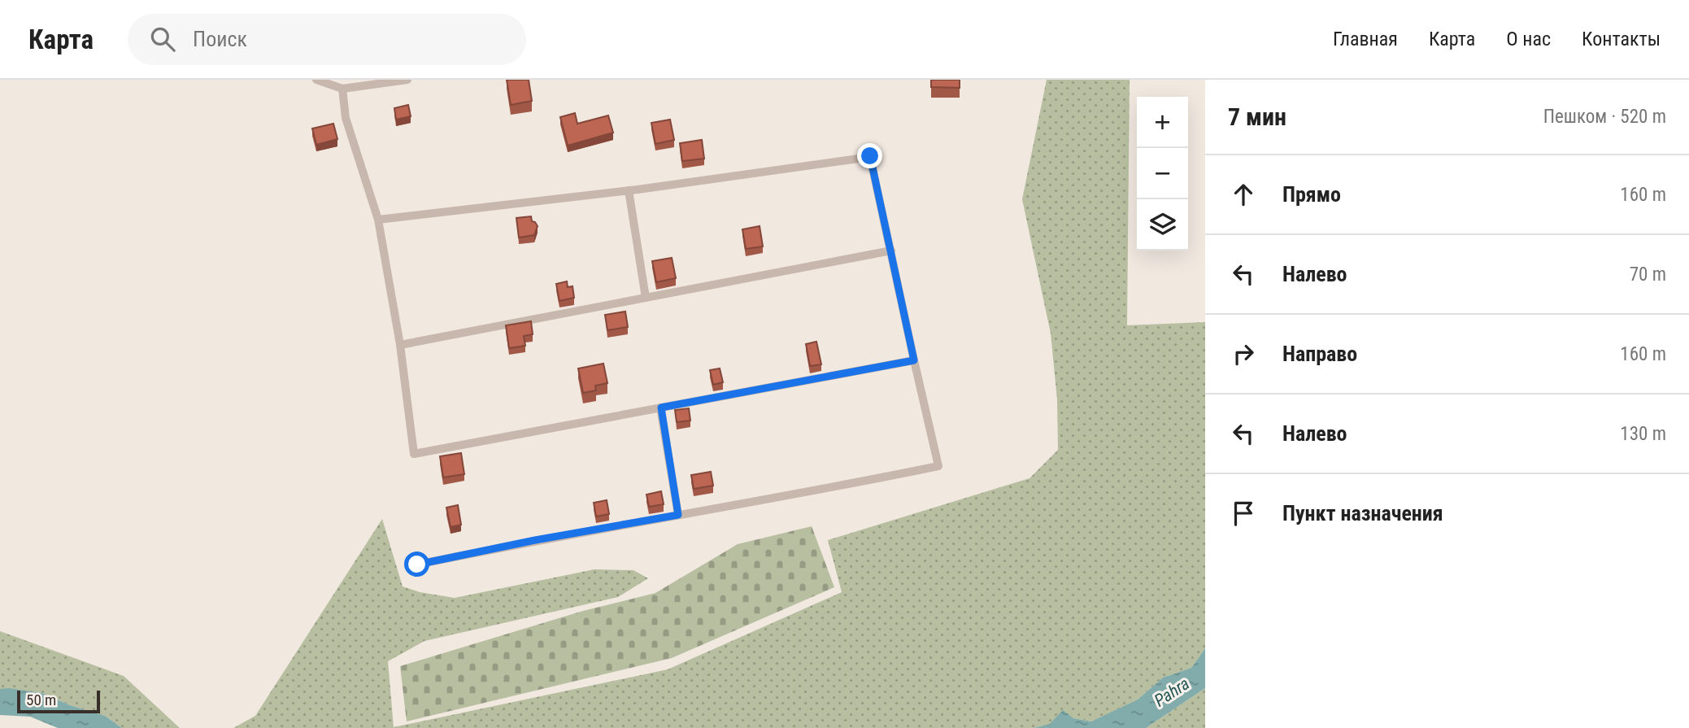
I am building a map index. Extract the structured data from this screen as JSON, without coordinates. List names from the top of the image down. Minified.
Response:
{"water":["Pahra"],"scale_bar":"50 m","page":{"header":"Карта","search":"Поиск","nav":["Главная","Карта","О нас","Контакты"],"heading":["7 мин","Пешком · 520 m"],"map_buttons":["+","−"],"list":[["Прямо","160 m"],["Налево","70 m"],["Направо","160 m"],["Налево","130 m"],"Пункт назначения"],"scale":"50 m"}}
